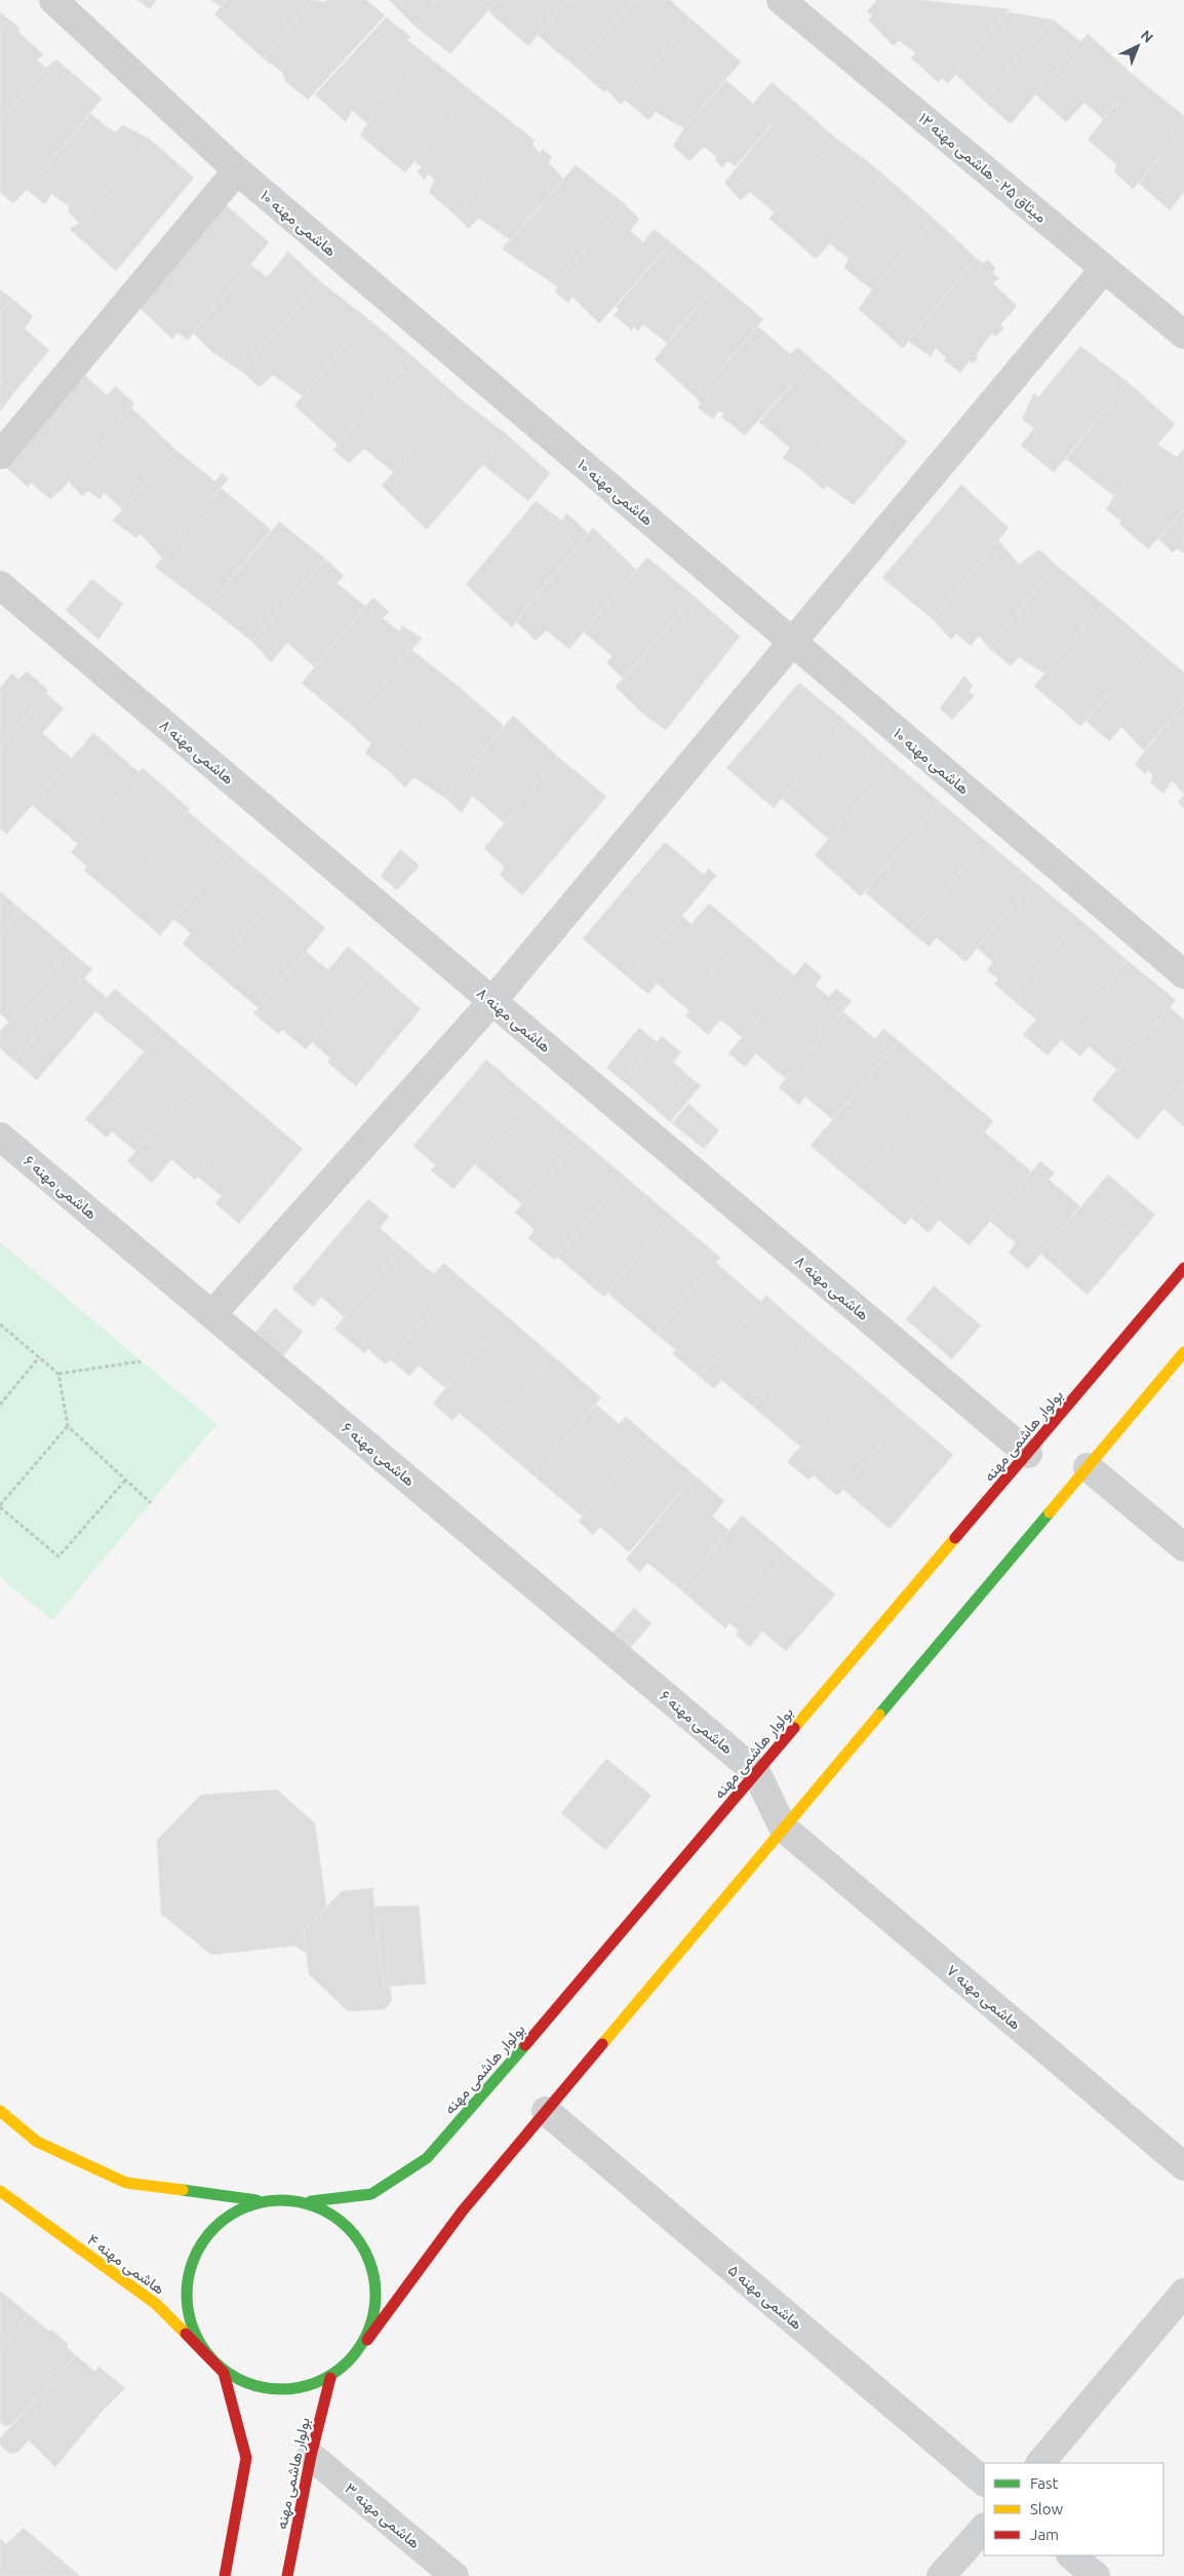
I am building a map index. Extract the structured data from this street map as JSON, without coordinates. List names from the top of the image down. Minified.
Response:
{"streets":{"street":["میثاق ۲۵ - هاشمی مهنه ۱۲","هاشمی مهنه ۱۰","هاشمی مهنه ۸","هاشمی مهنه ۶","بولوار هاشمی مهنه","هاشمی مهنه ۷","هاشمی مهنه ۴","هاشمی مهنه ۵","هاشمی مهنه ۳"]},"crossings":[["هاشمی مهنه ۸","بولوار هاشمی مهنه"],["هاشمی مهنه ۶","بولوار هاشمی مهنه"],["بولوار هاشمی مهنه","هاشمی مهنه ۳"]],"legend":["Fast","Slow","Jam"],"north":"top right"}
